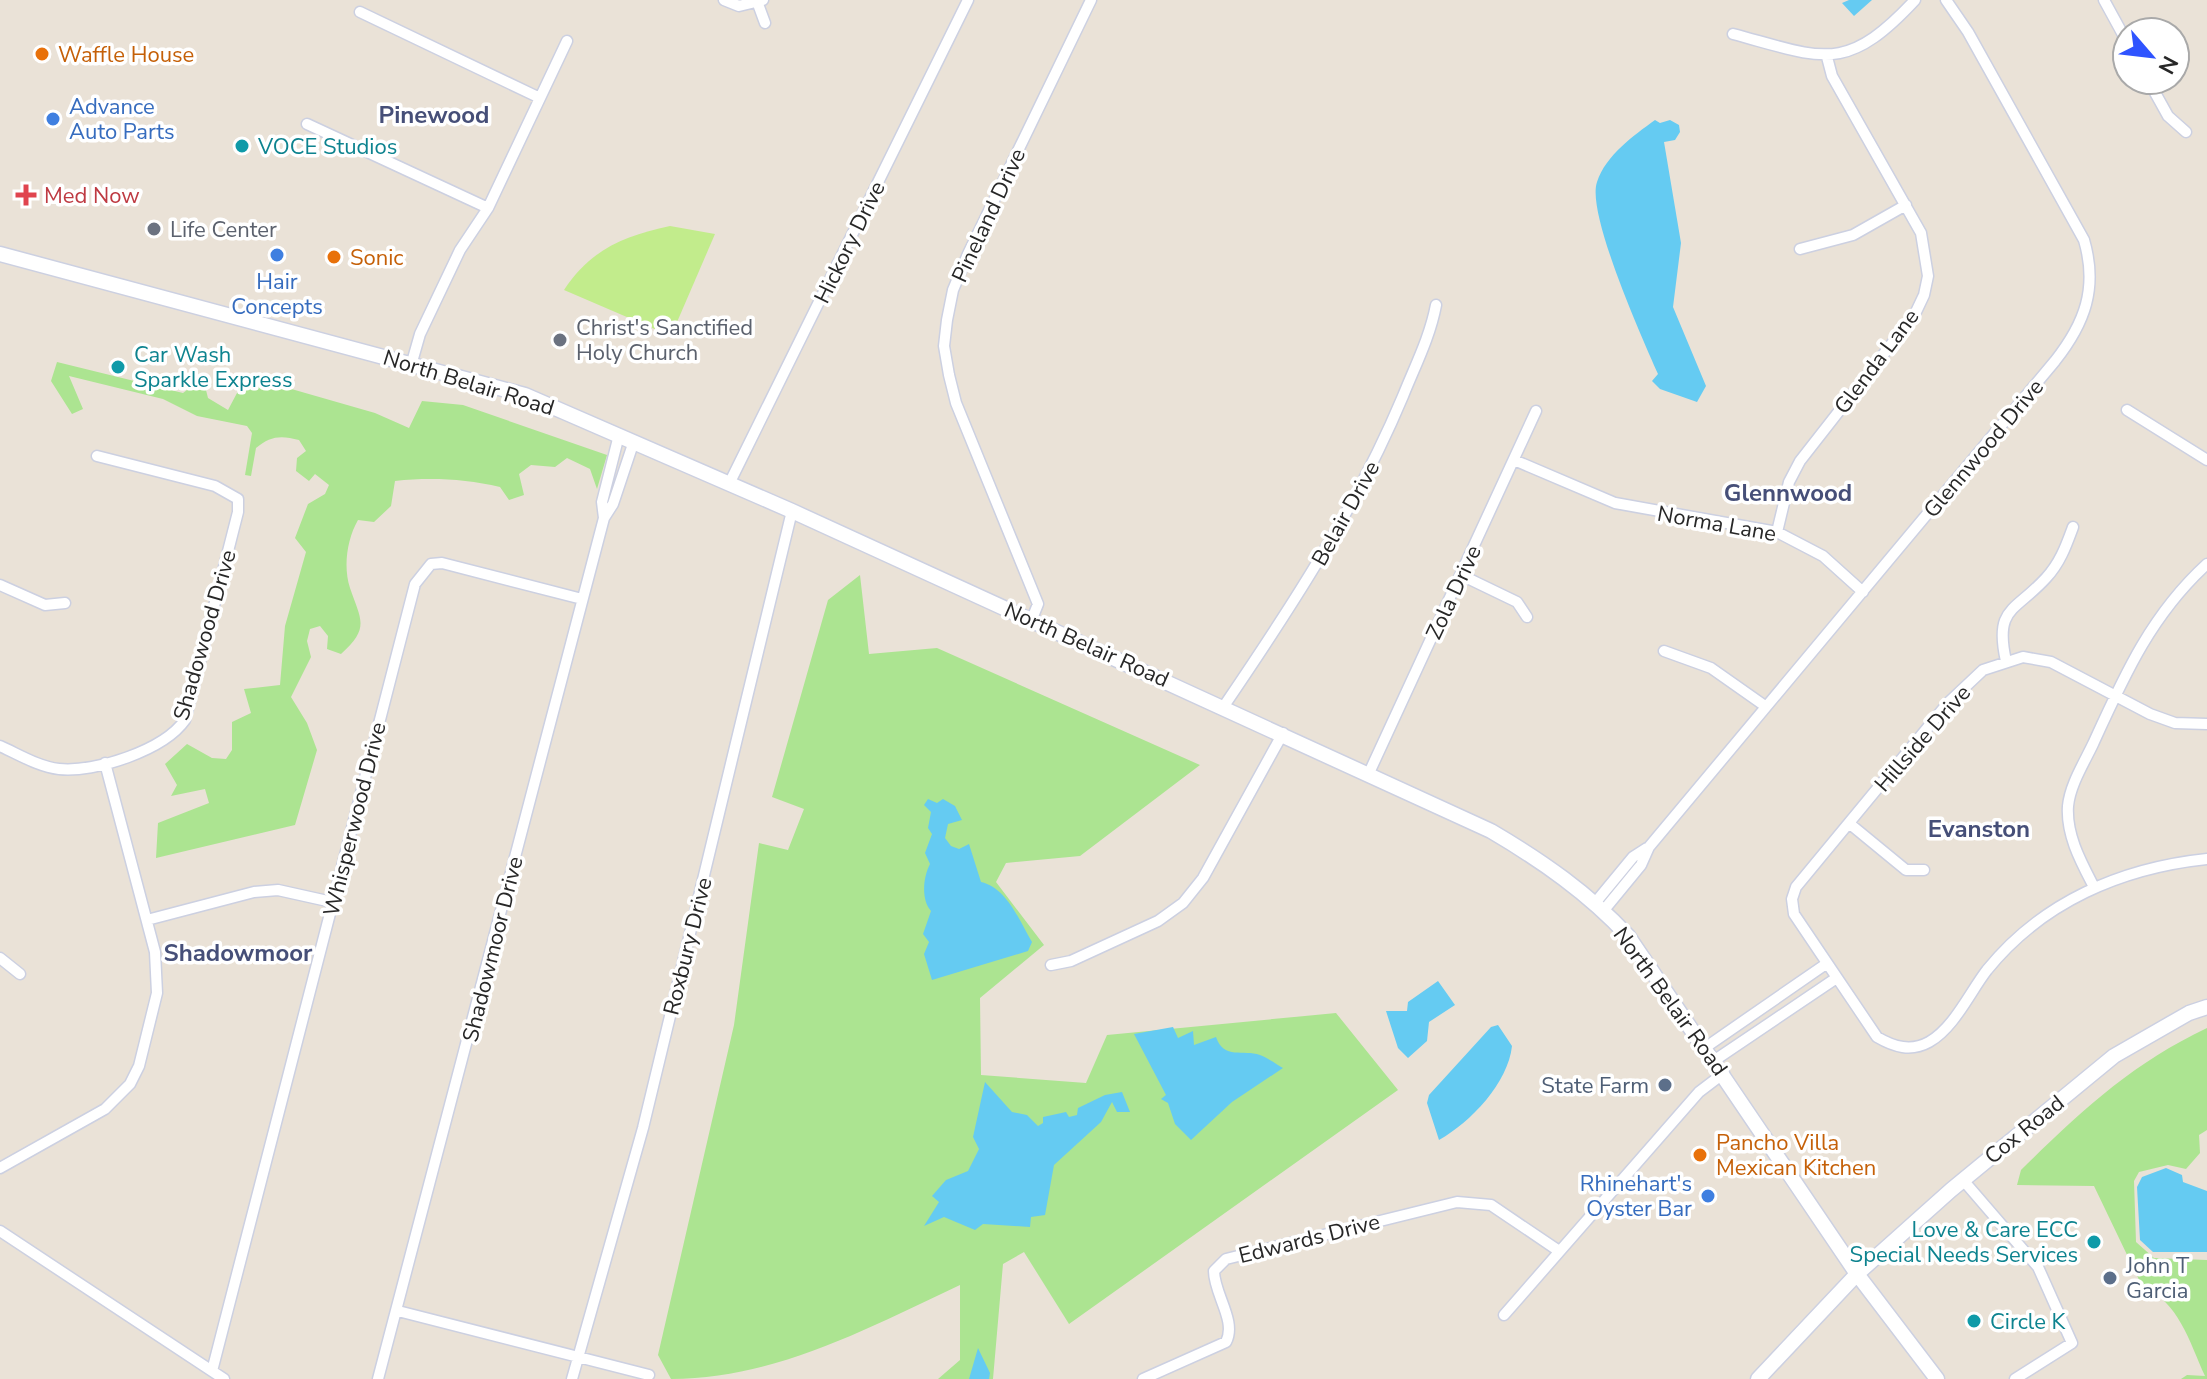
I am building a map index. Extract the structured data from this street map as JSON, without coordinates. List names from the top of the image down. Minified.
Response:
{"streets":{"main road":["North Belair Road","Cox Road"],"street":["Pineland Drive","Hickory Drive","Glenda Lane","Glennwood Drive","Belair Drive","Norma Lane","Zola Drive","Shadowood Drive","Hillside Drive","Whisperwood Drive","Roxbury Drive","Shadowmoor Drive","Edwards Drive"]},"crossings":[["Pineland Drive","North Belair Road"],["Hickory Drive","North Belair Road"],["Glenda Lane","Norma Lane"],["North Belair Road","Glennwood Drive"],["North Belair Road","Belair Drive"],["North Belair Road","Zola Drive"],["North Belair Road","Roxbury Drive"],["North Belair Road","Shadowmoor Drive"],["North Belair Road","Cox Road"],["Glennwood Drive","Norma Lane"],["Norma Lane","Zola Drive"],["Whisperwood Drive","Shadowmoor Drive"]],"districts":["Pinewood","Glennwood","Evanston","Shadowmoor"],"places":{"other":["Waffle House","Advance Auto Parts","VOCE Studios","Life Center","Hair Concepts","Sonic","Christ's Sanctified Holy Church","Car Wash Sparkle Express","State Farm","Pancho Villa Mexican Kitchen","Rhinehart's Oyster Bar","Love & Care ECC Special Needs Services","John T Garcia","Circle K"],"health":["Med Now"]},"north":"bottom right"}
